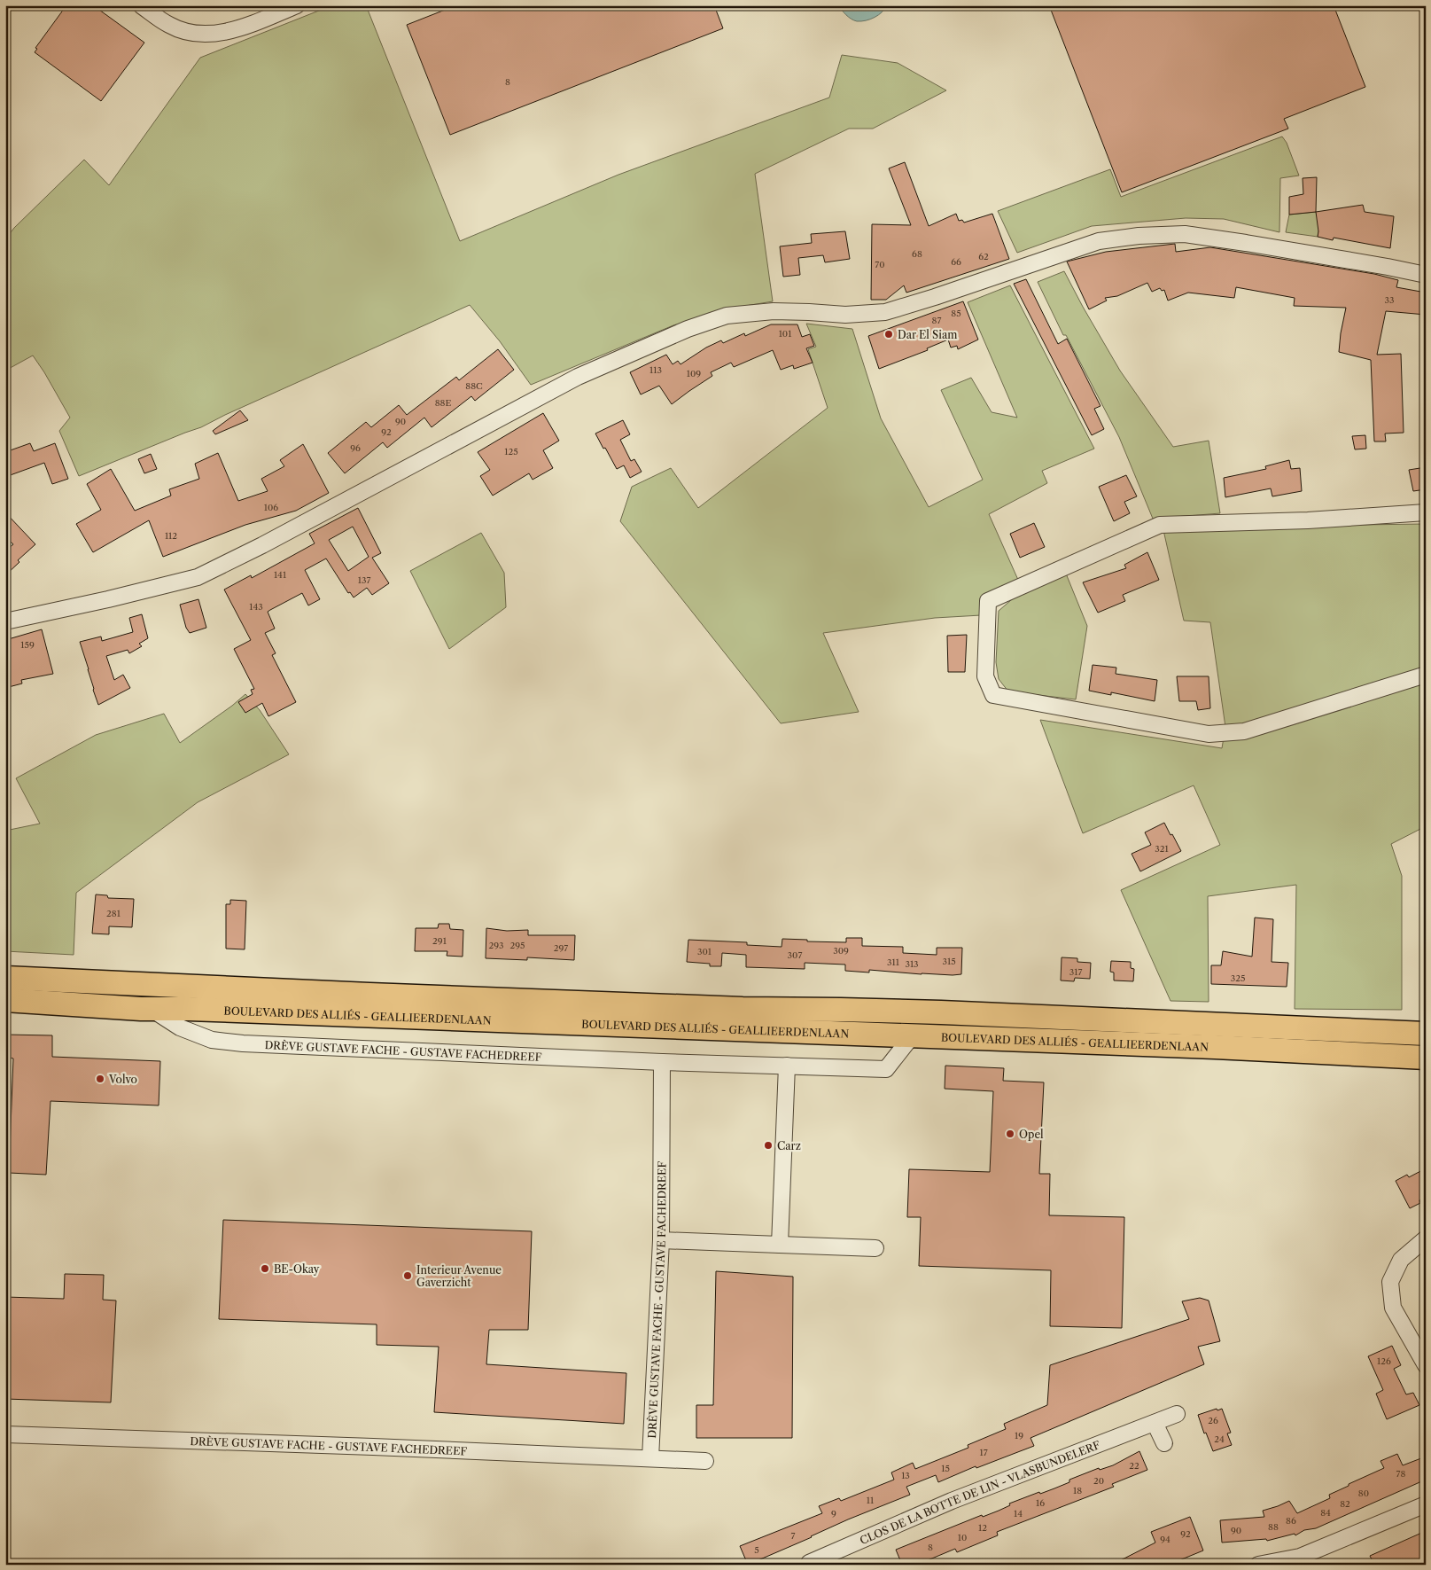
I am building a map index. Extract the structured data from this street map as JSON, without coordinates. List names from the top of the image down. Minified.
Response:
{"streets":{"highway":["BOULEVARD DES ALLIÉS - GEALLIEERDENLAAN"],"street":["DRÈVE GUSTAVE FACHE - GUSTAVE FACHEDREEF","CLOS DE LA BOTTE DE LIN - VLASBUNDELERF"]},"crossings":[["BOULEVARD DES ALLIÉS - GEALLIEERDENLAAN","DRÈVE GUSTAVE FACHE - GUSTAVE FACHEDREEF"]],"places":["Dar El Siam","Volvo","Opel","Carz","BE-Okay","Interieur Avenue Gaverzicht"],"house_numbers":["8","68","62","66","70","33","85","87","101","113","109","88C","88E","90","92","96","125","106","112","141","137","143","159","321","281","291","293","295","297","309","301","307","315","311","313","317","325","126","26","19","24","17","22","15","78","13","20","18","80","11","16","82","84","9","14","86","88","12","90","92","7","10","94","8","5"]}
